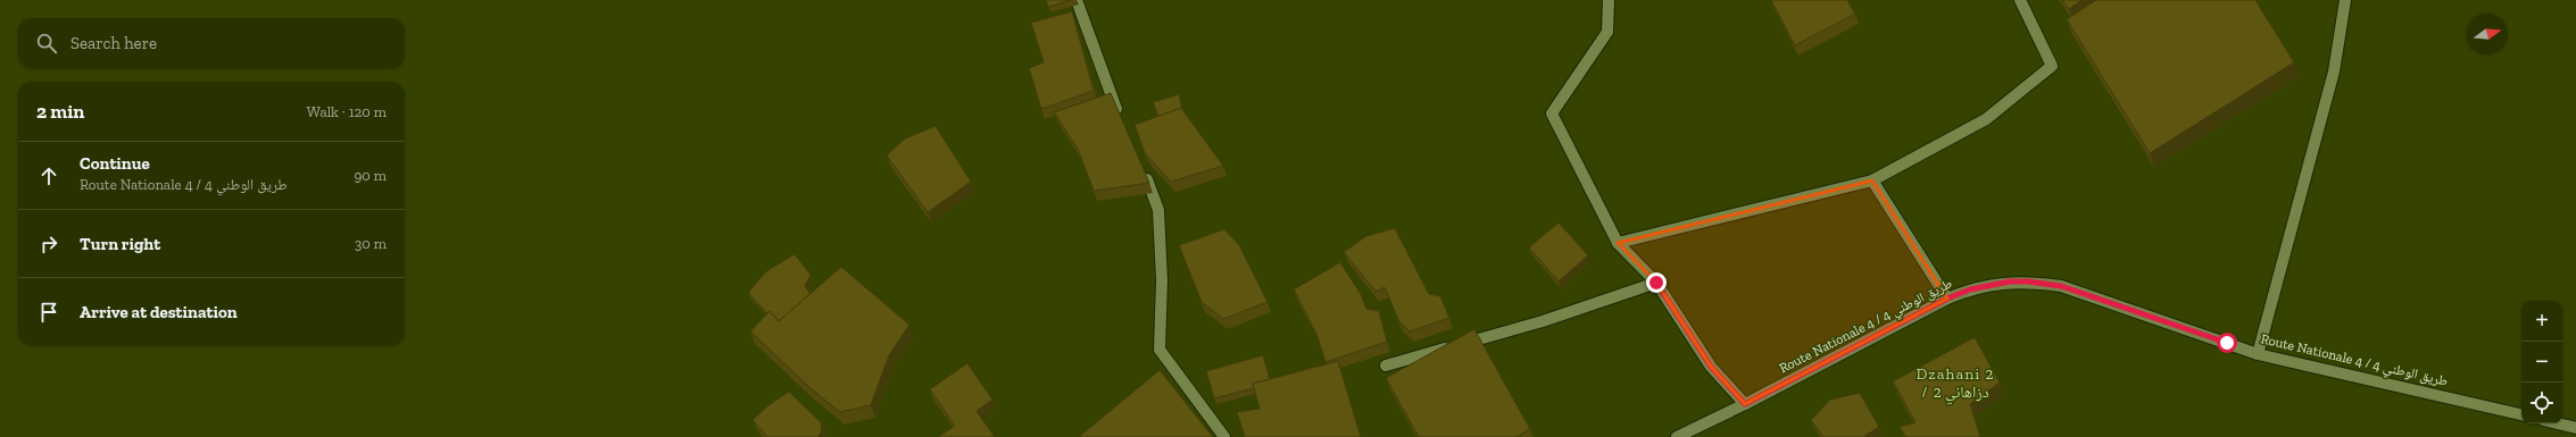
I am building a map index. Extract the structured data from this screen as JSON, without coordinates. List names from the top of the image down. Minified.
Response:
{"streets":{"street":["Route Nationale 4 / طريق الوطني 4"]},"districts":["Dzahani 2 / دزاهاني 2"],"north":"right","page":{"search":"Search here","heading":["2 min","Walk · 120 m"],"list":[["Continue","Route Nationale 4 / طريق الوطني 4","90 m"],["Turn right","30 m"],"Arrive at destination"],"map_buttons":["+","−"]}}
